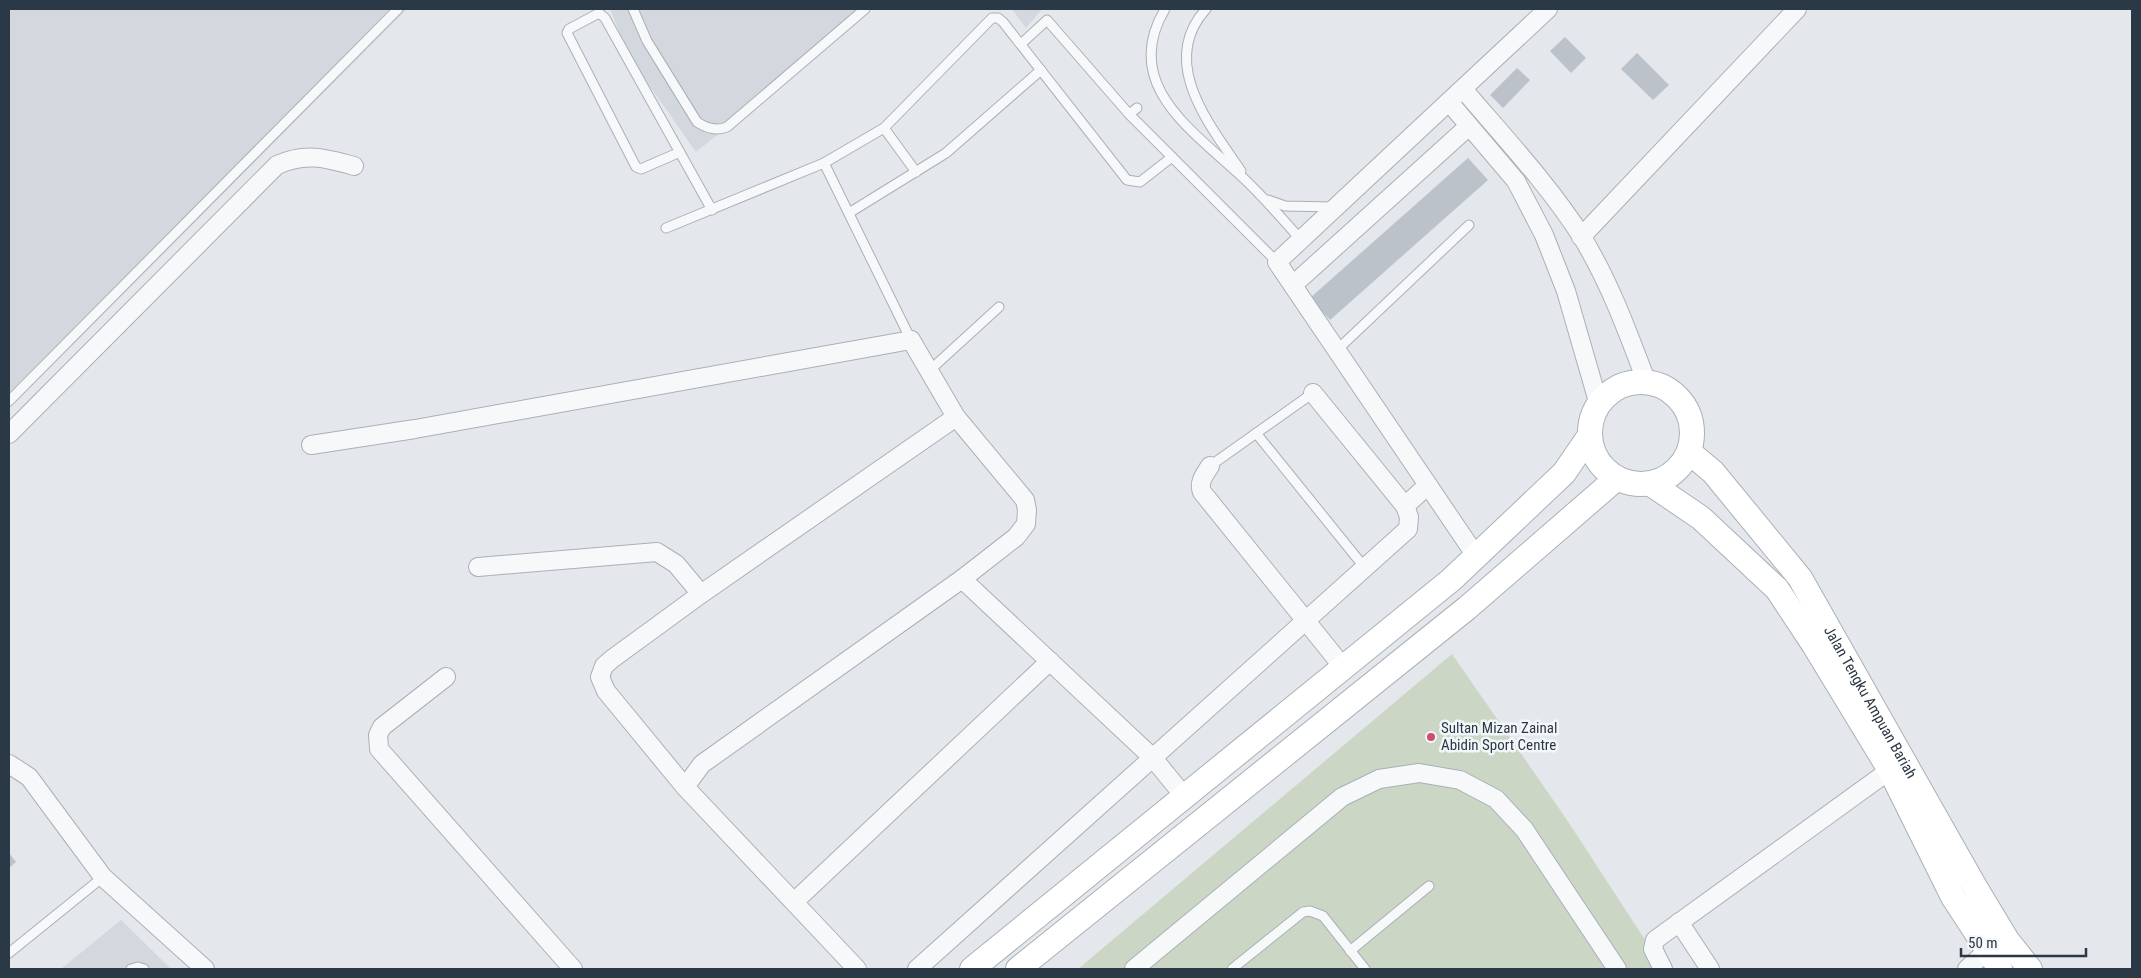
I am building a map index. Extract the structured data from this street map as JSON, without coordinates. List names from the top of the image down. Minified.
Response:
{"streets":{"main road":["Jalan Tengku Ampuan Bariah"]},"places":["Sultan Mizan Zainal Abidin Sport Centre"],"scale_bar":"50 m"}
